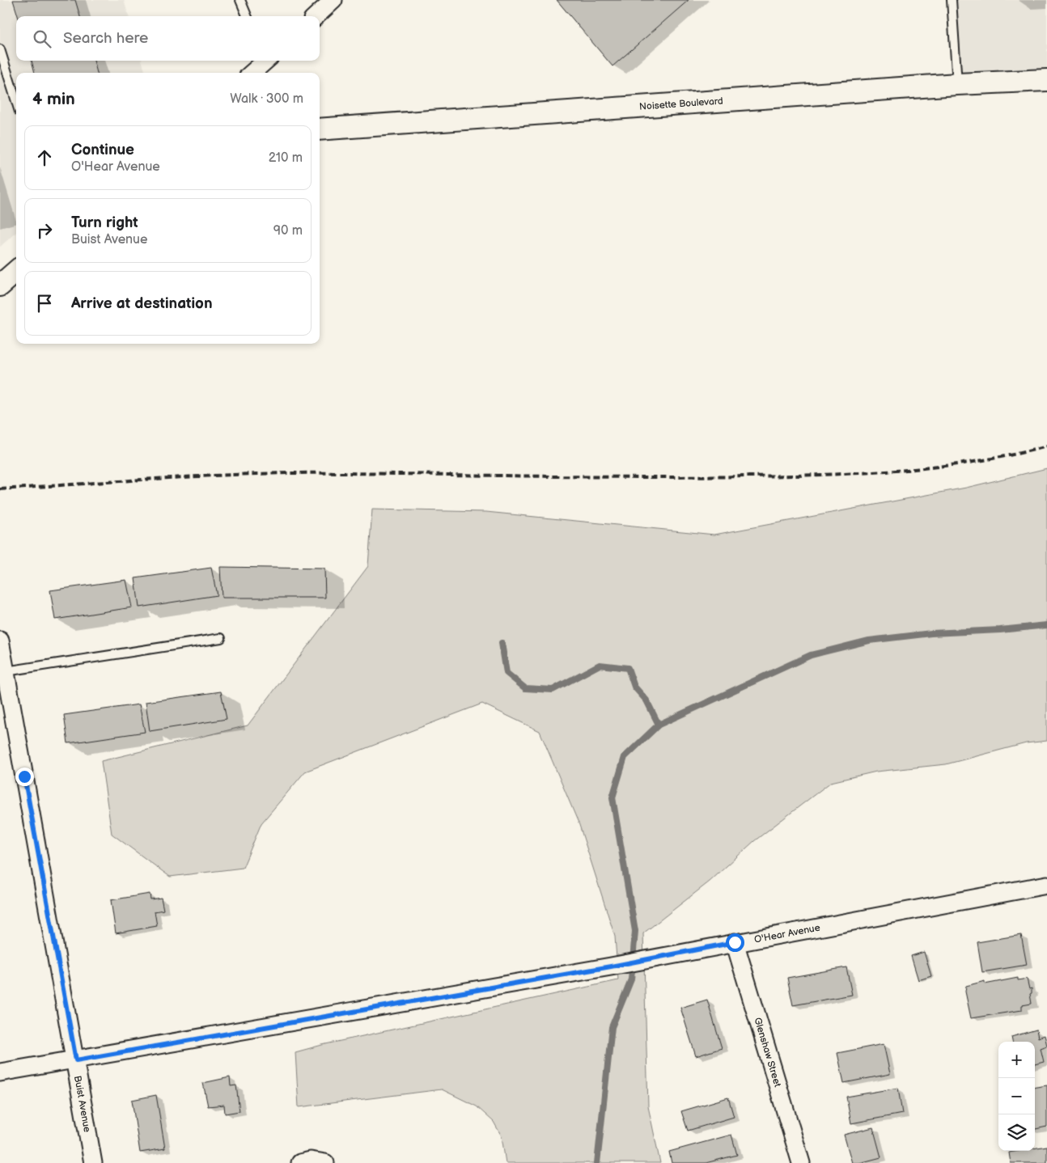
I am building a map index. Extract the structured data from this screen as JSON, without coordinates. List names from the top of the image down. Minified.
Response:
{"streets":{"street":["Noisette Boulevard","O'Hear Avenue","Glenshaw Street","Buist Avenue"]},"crossings":[["O'Hear Avenue","Glenshaw Street"],["O'Hear Avenue","Buist Avenue"]],"page":{"search":"Search here","heading":["4 min","Walk · 300 m"],"list":[["Continue","O'Hear Avenue","210 m"],["Turn right","Buist Avenue","90 m"],"Arrive at destination"],"map_buttons":["+","−"]}}
